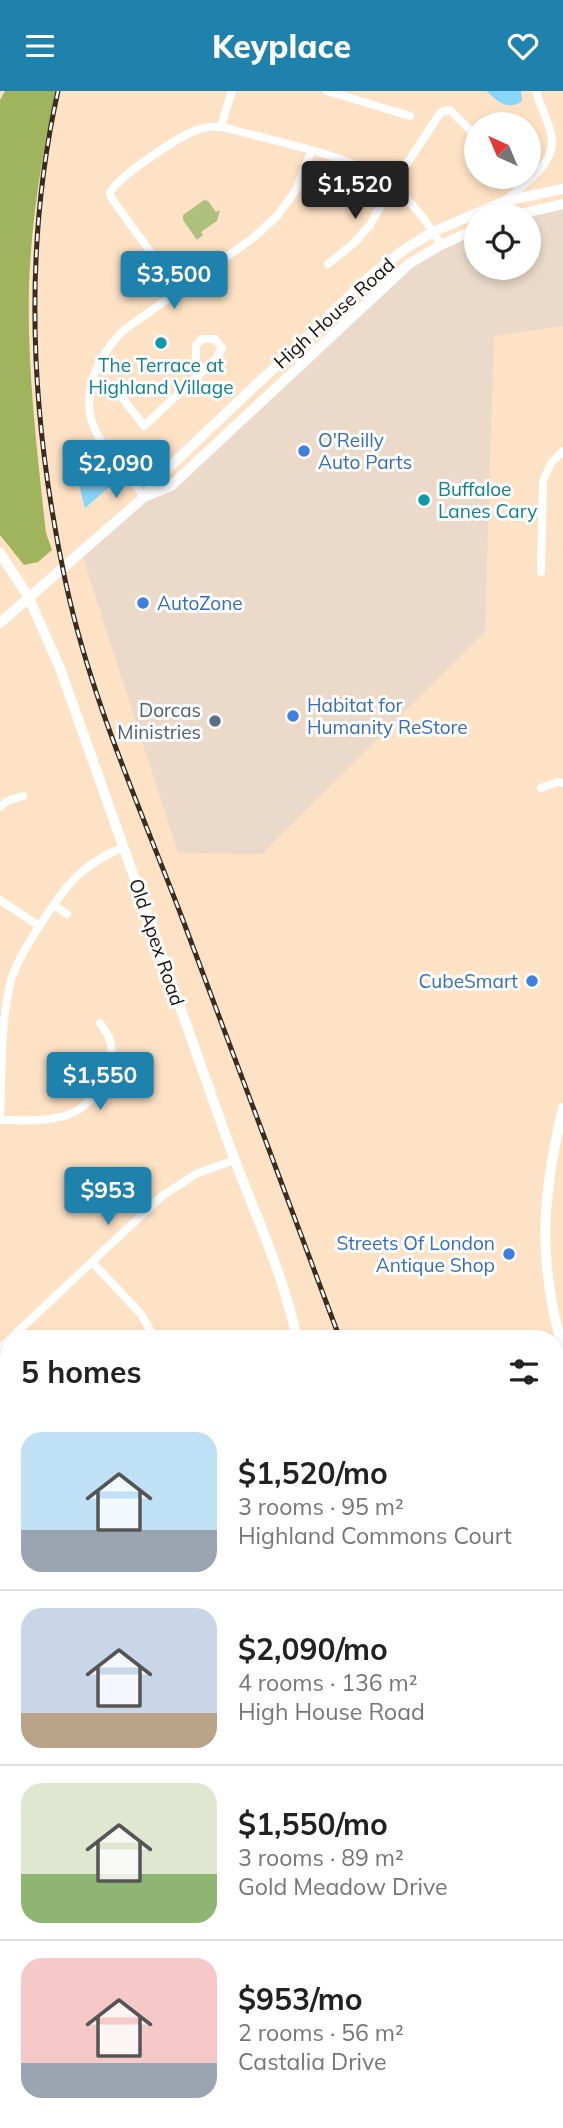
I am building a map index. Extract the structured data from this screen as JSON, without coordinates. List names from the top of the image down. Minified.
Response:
{"streets":{"main road":["High House Road","Old Apex Road"]},"crossings":[["High House Road","Old Apex Road"]],"places":["The Terrace at Highland Village","O'Reilly Auto Parts","Buffaloe Lanes Cary","AutoZone","Habitat for Humanity ReStore","Dorcas Ministries","CubeSmart","Streets Of London Antique Shop"],"north":"top left","page":{"header":"Keyplace","price":["$1,520","$3,500","$2,090","$1,550","$953"],"heading":"5 homes","list":[{"name":"$1,520/mo","note":"3 rooms · 95 m² · Highland Commons Court"},{"name":"$2,090/mo","note":"4 rooms · 136 m² · High House Road"},{"name":"$1,550/mo","note":"3 rooms · 89 m² · Gold Meadow Drive"},{"name":"$953/mo","note":"2 rooms · 56 m² · Castalia Drive"}]}}
